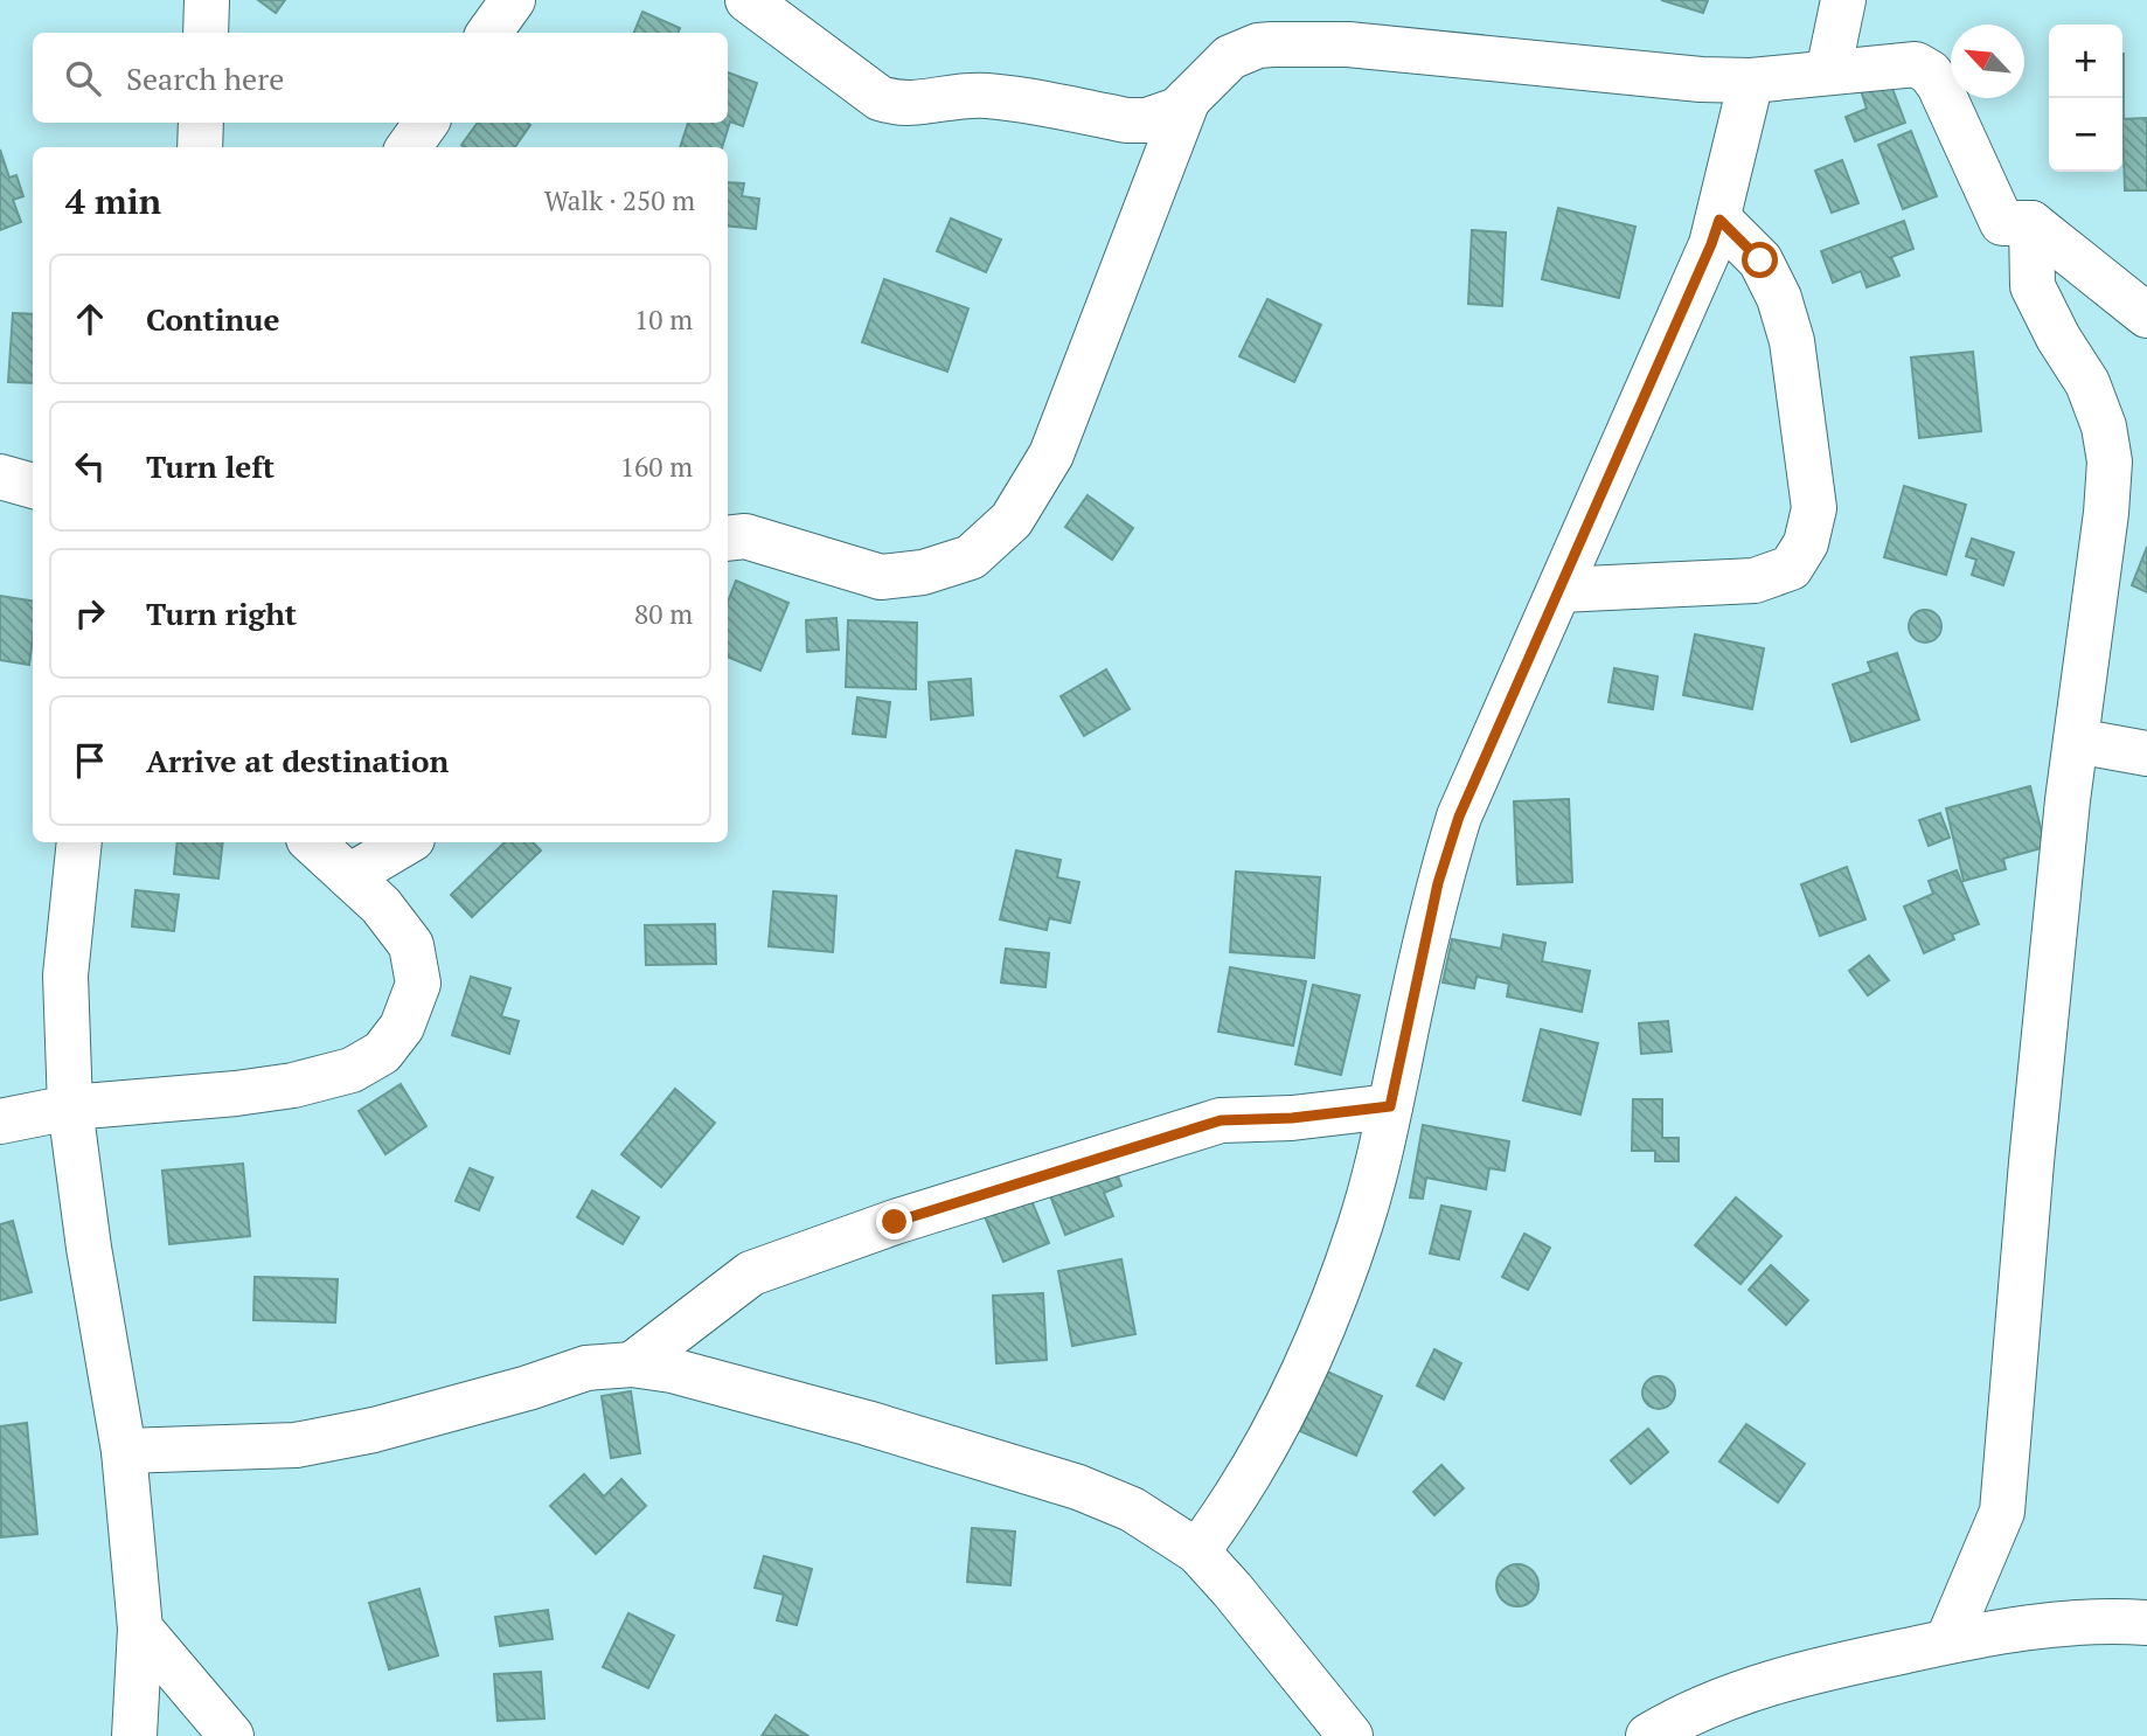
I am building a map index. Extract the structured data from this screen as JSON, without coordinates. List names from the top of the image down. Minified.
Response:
{"north":"top left","page":{"map_buttons":["+","−"],"search":"Search here","heading":["4 min","Walk · 250 m"],"list":[["Continue","10 m"],["Turn left","160 m"],["Turn right","80 m"],"Arrive at destination"]}}
